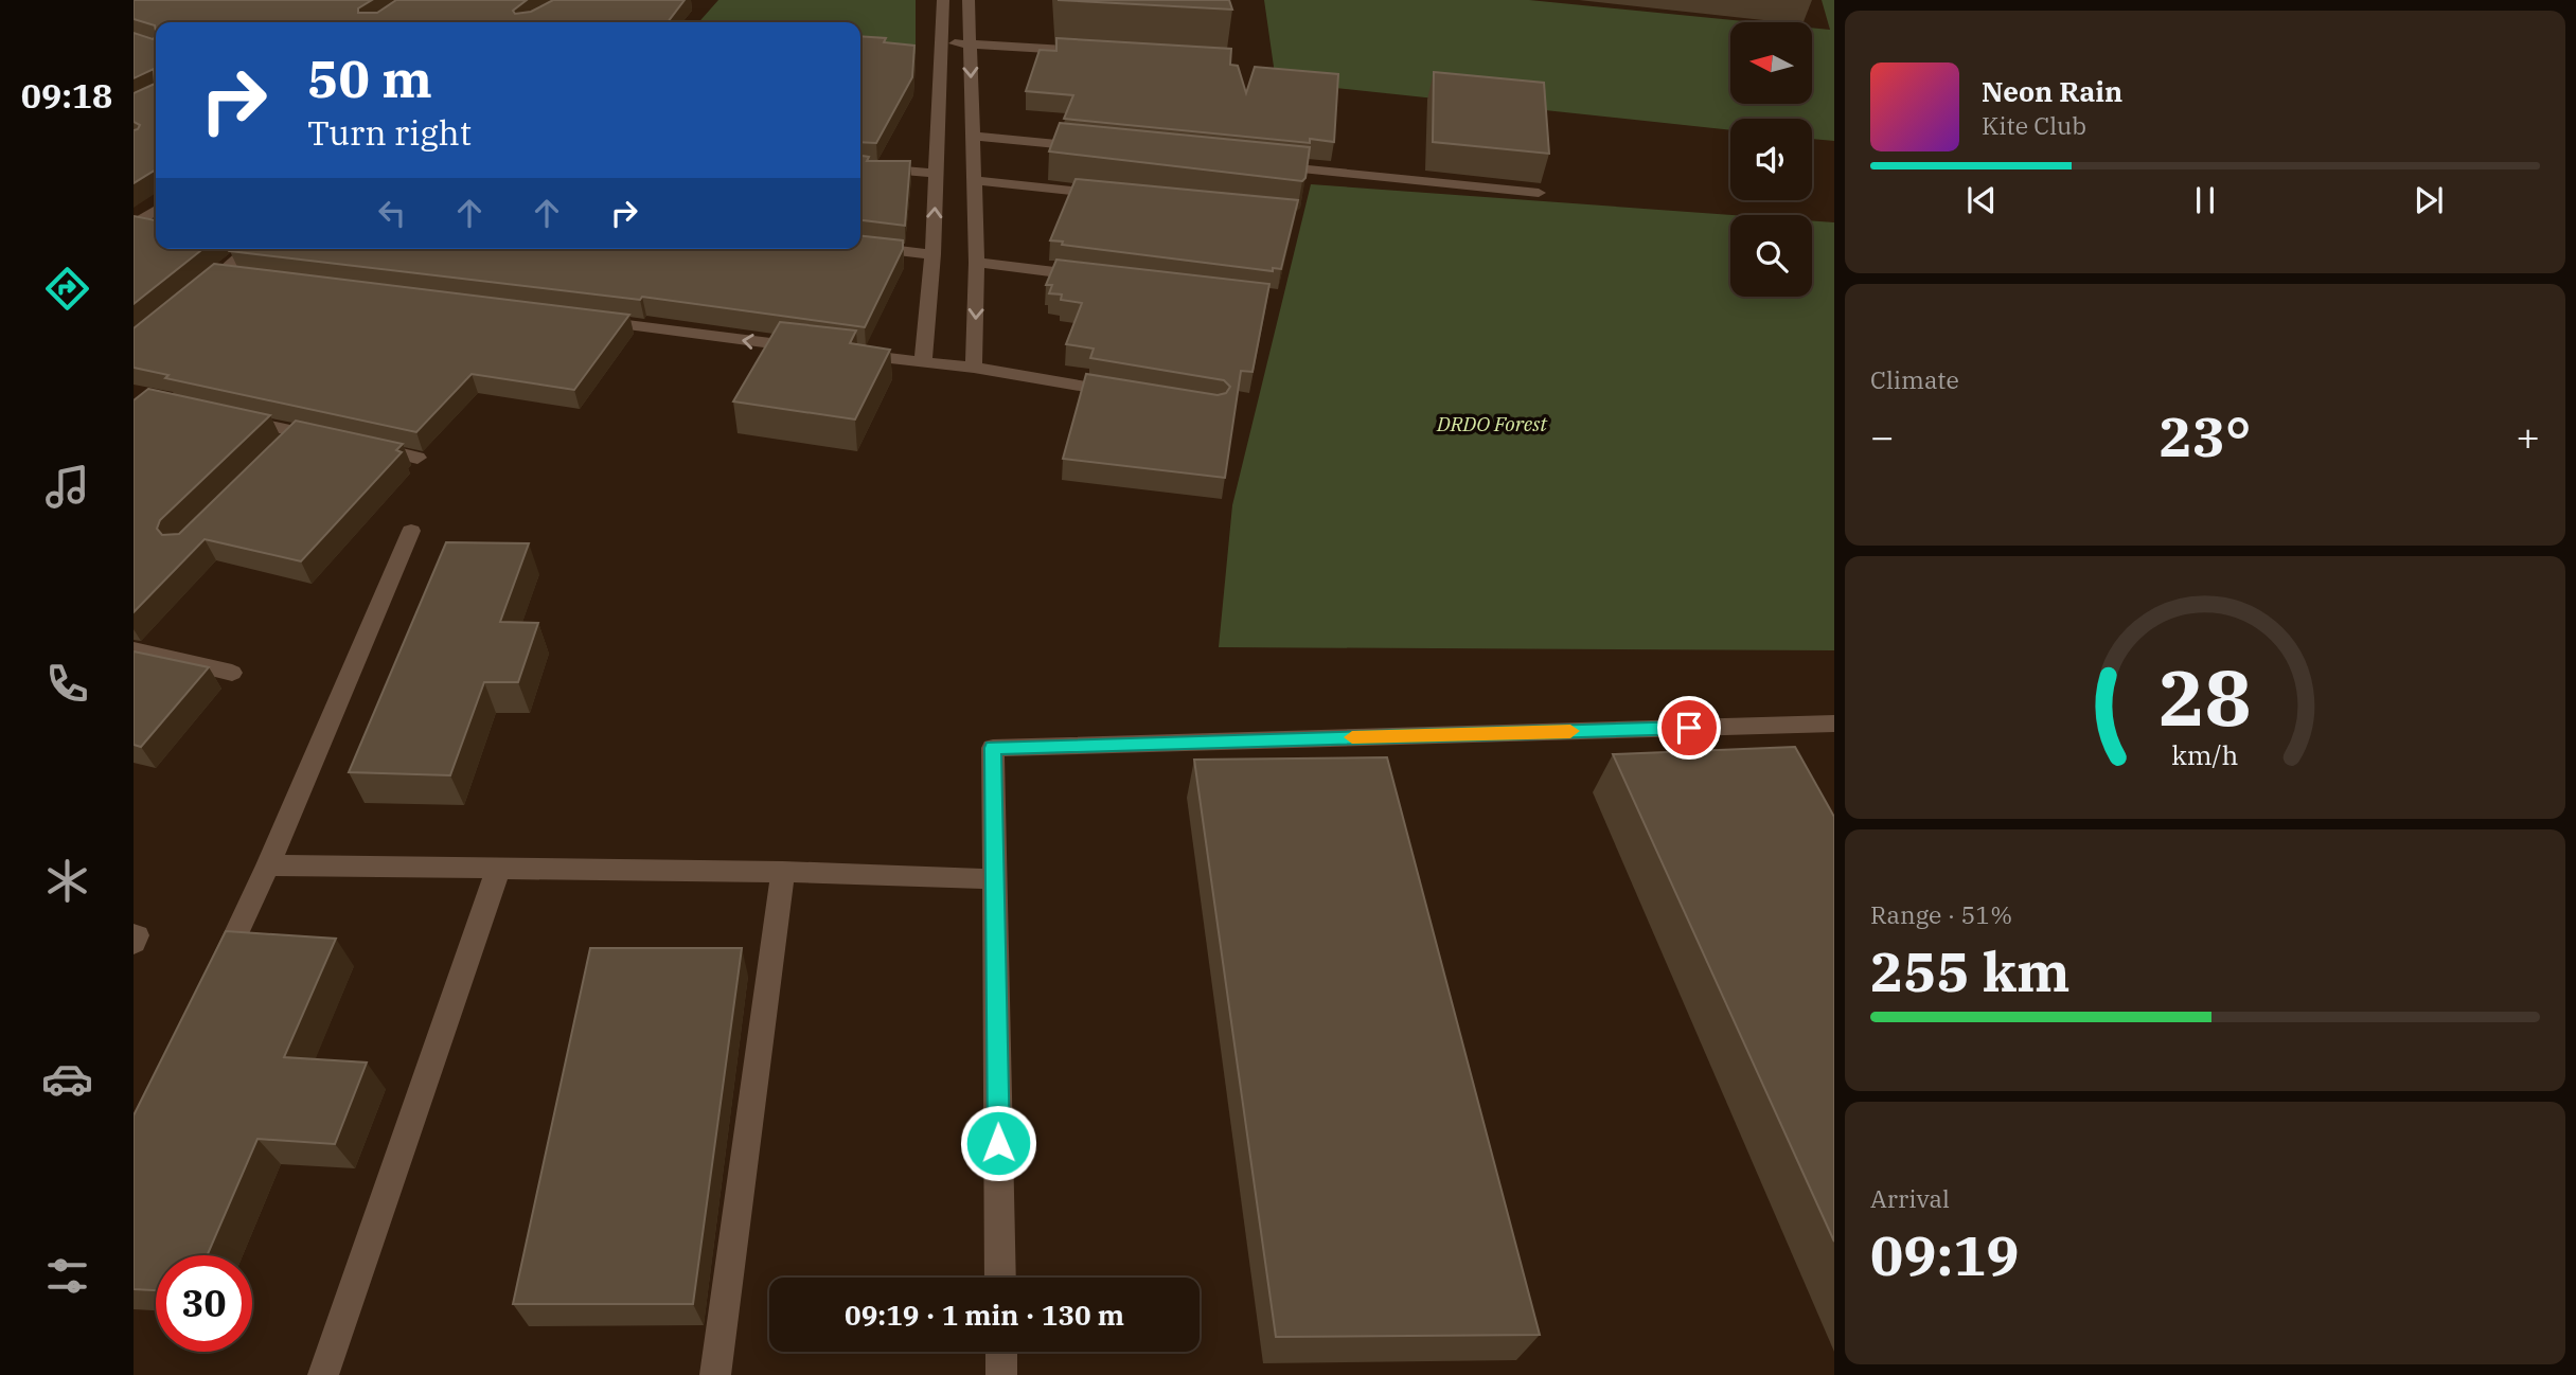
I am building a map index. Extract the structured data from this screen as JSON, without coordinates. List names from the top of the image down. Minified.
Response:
{"parks":["DRDO Forest"],"north":"left","page":{"tabs":"09:18","turn":["50 m","Turn right"],"song":["Neon Rain","Kite Club"],"tile":["Climate",["Range · 51%","255 km"],["Arrival","09:19"]],"heat":["−","23°","+"],"limit":"30","trip":"09:19 · 1 min · 130 m","gauge":["28","km/h"]}}
